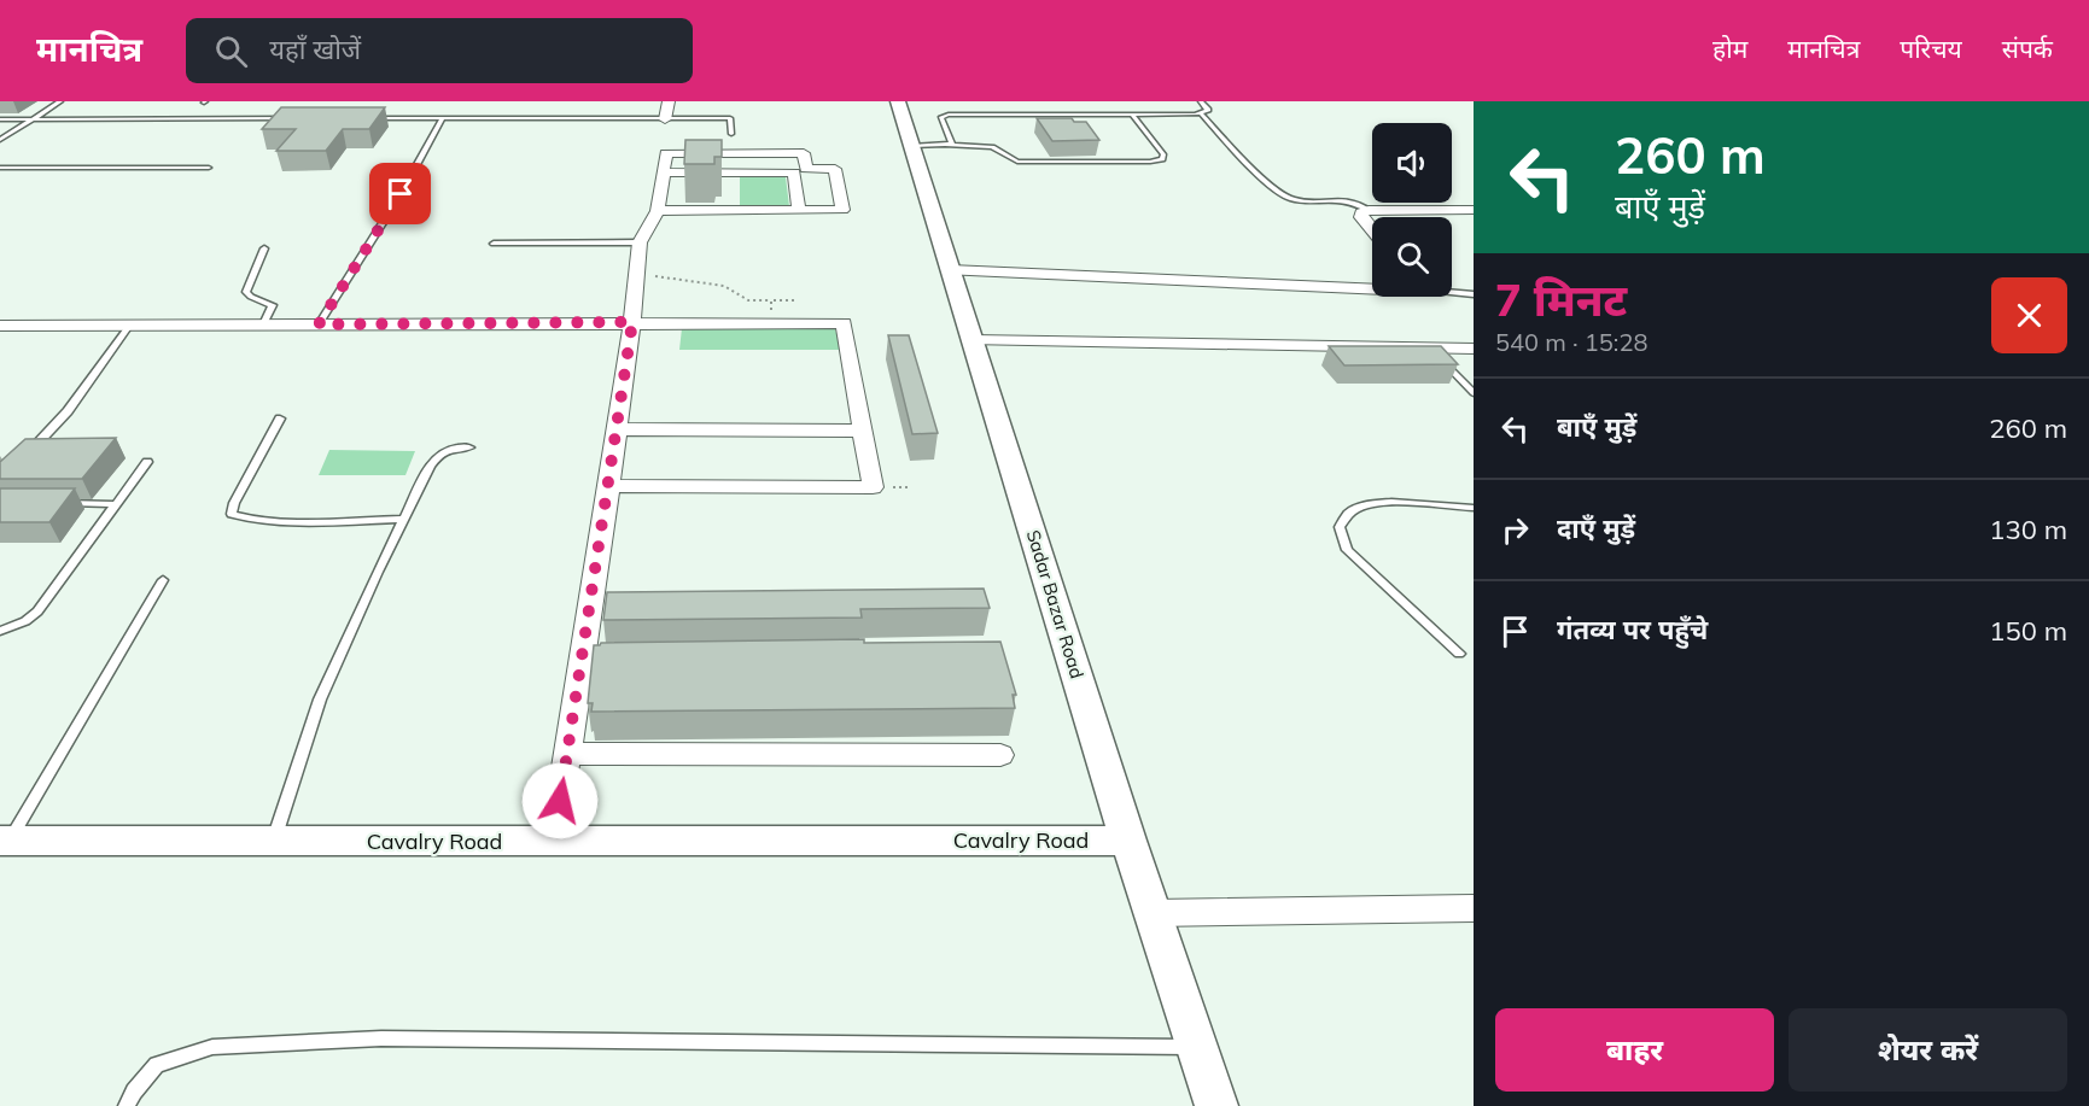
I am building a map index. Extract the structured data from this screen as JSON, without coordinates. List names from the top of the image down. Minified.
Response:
{"streets":{"street":["Sadar Bazar Road","Cavalry Road"]},"crossings":[["Sadar Bazar Road","Cavalry Road"]],"page":{"header":"मानचित्र","search":"यहाँ खोजें","nav":["होम","मानचित्र","परिचय","संपर्क"],"turn":["260 m","बाएँ मुड़ें"],"heading":["7 मिनट","540 m · 15:28"],"list":[{"name":"बाएँ मुड़ें","value":"260 m"},{"name":"दाएँ मुड़ें","value":"130 m"},{"name":"गंतव्य पर पहुँचे","value":"150 m"}],"buttons":["बाहर","शेयर करें"]}}
